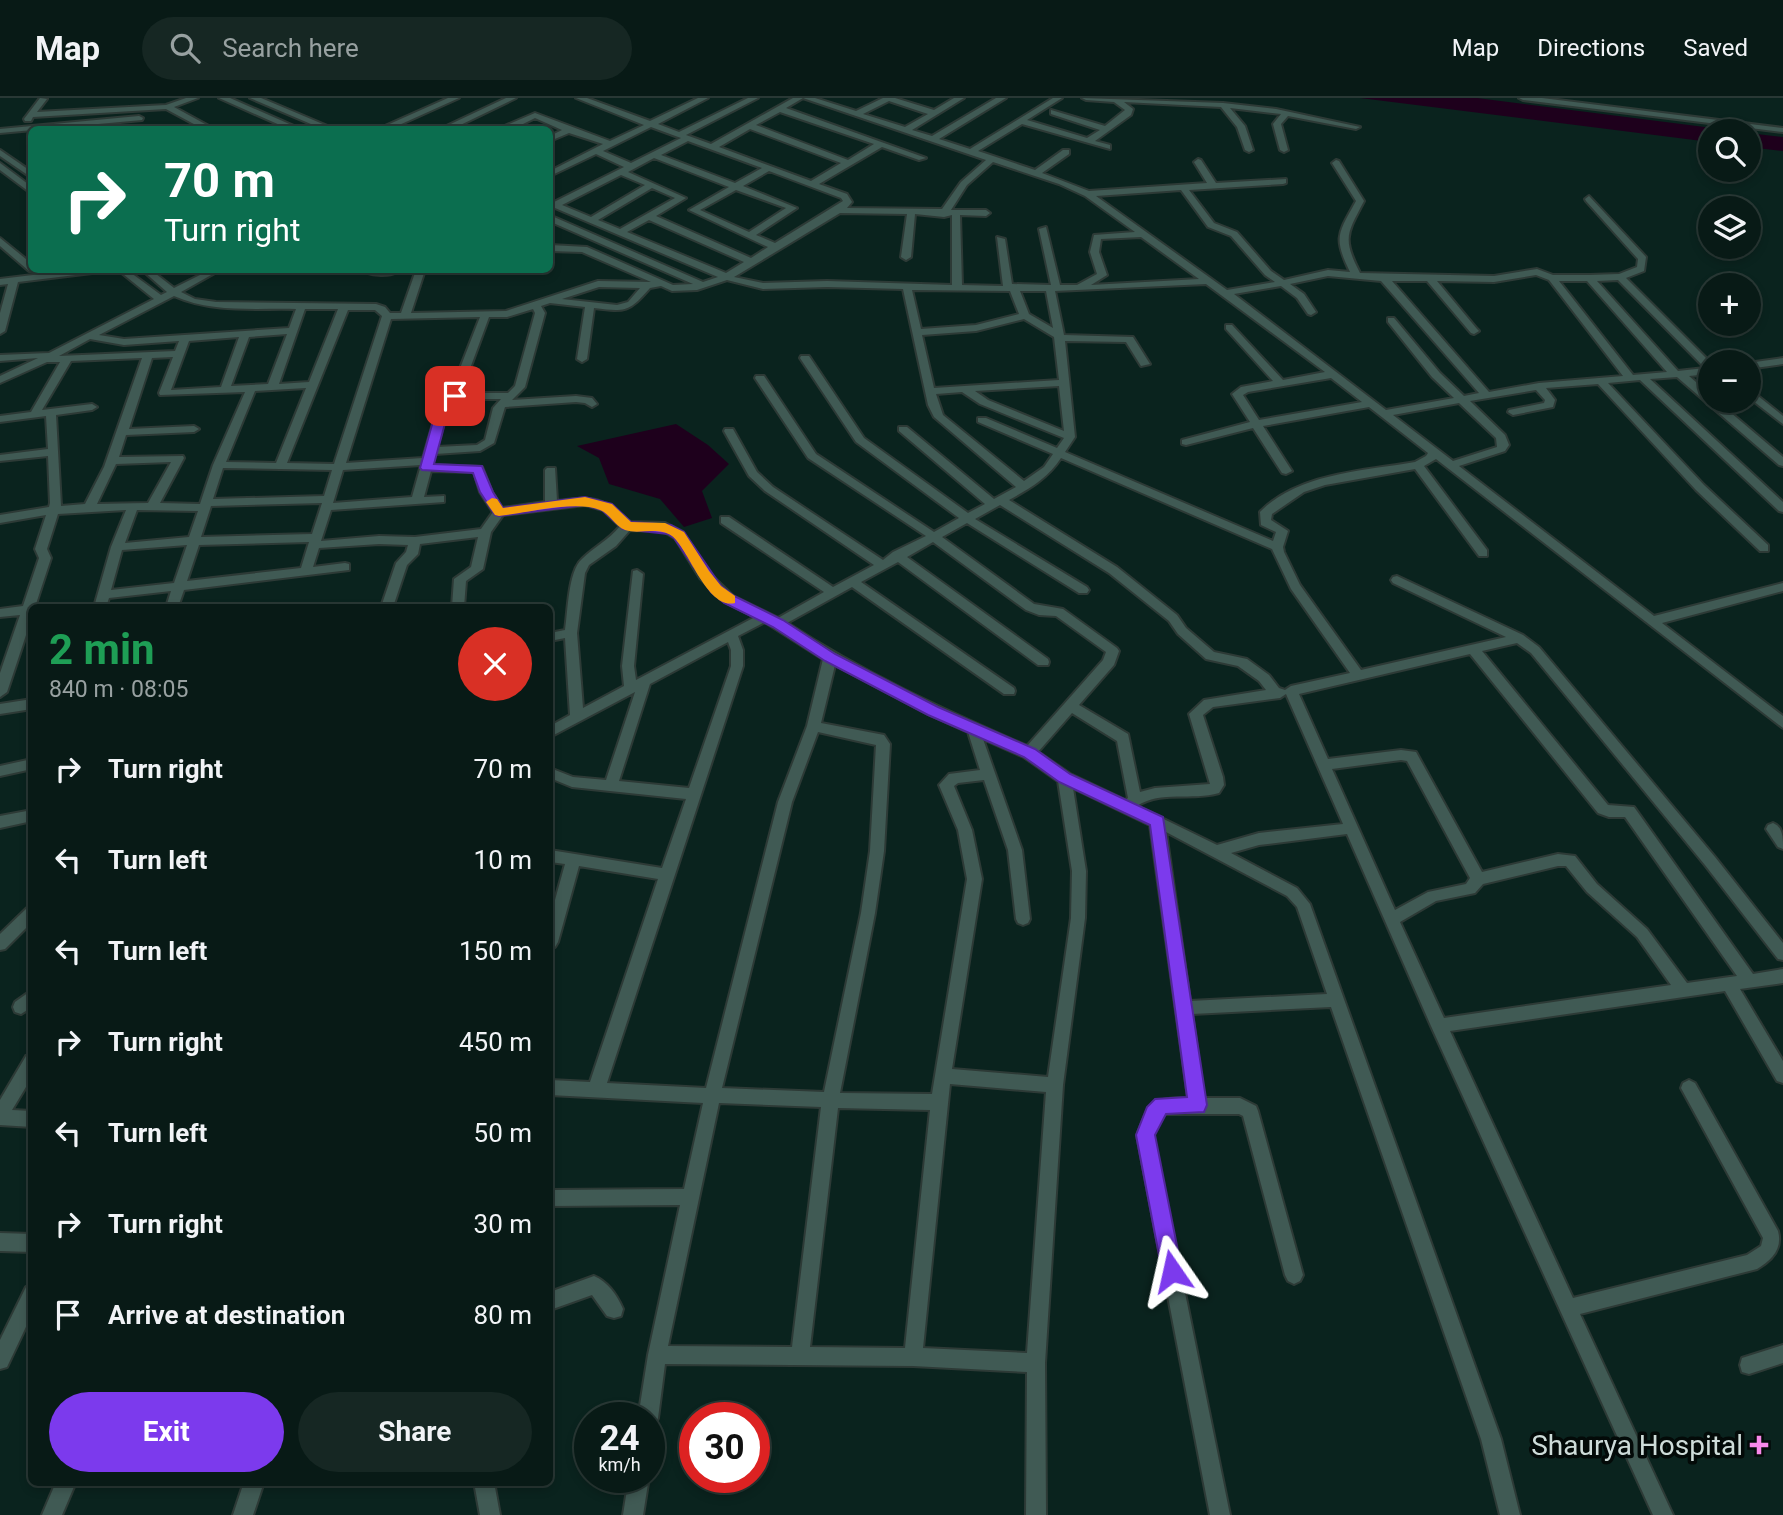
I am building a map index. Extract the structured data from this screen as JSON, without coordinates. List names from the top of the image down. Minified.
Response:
{"places":{"health":["Shaurya Hospital"]},"page":{"header":"Map","search":"Search here","nav":["Map","Directions","Saved"],"map_buttons":["+","−"],"turn":["70 m","Turn right"],"heading":["2 min","840 m · 08:05"],"list":[{"name":"Turn right","value":"70 m"},{"name":"Turn left","value":"10 m"},{"name":"Turn left","value":"150 m"},{"name":"Turn right","value":"450 m"},{"name":"Turn left","value":"50 m"},{"name":"Turn right","value":"30 m"},{"name":"Arrive at destination","value":"80 m"}],"buttons":["Exit","Share"],"speed":"24 km/h","limit":"30"}}
